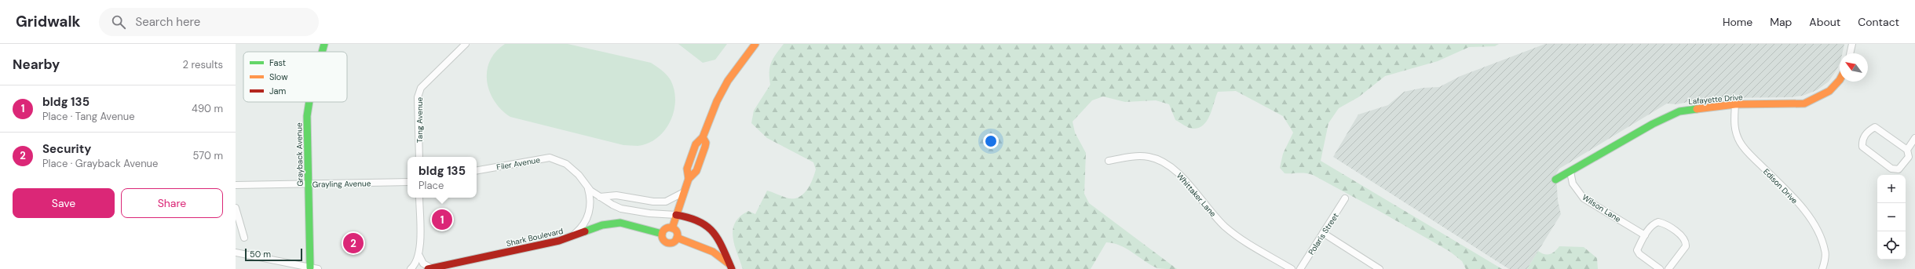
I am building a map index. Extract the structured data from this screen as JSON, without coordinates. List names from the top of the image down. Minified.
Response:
{"streets":{"street":["Lafayette Drive","Tang Avenue","Grayback Avenue","Filer Avenue","Grayling Avenue","Edison Drive","Whittaker Lane","Wilson Lane","Polaris Street","Shark Boulevard"]},"crossings":[["Lafayette Drive","Edison Drive"],["Lafayette Drive","Wilson Lane"],["Grayback Avenue","Grayling Avenue"]],"legend":["Fast","Slow","Jam"],"scale_bar":"50 m","north":"top left","page":{"header":"Gridwalk","search":"Search here","nav":["Home","Map","About","Contact"],"heading":["Nearby","2 results"],"list":[{"mark":"1","name":"bldg 135","note":"Place · Tang Avenue","value":"490 m"},{"mark":"2","name":"Security","note":"Place · Grayback Avenue","value":"570 m"}],"popup":["bldg 135","Place"],"map_buttons":["+","−"],"buttons":["Save","Share"],"pins":["1","2"],"scale":"50 m"}}
